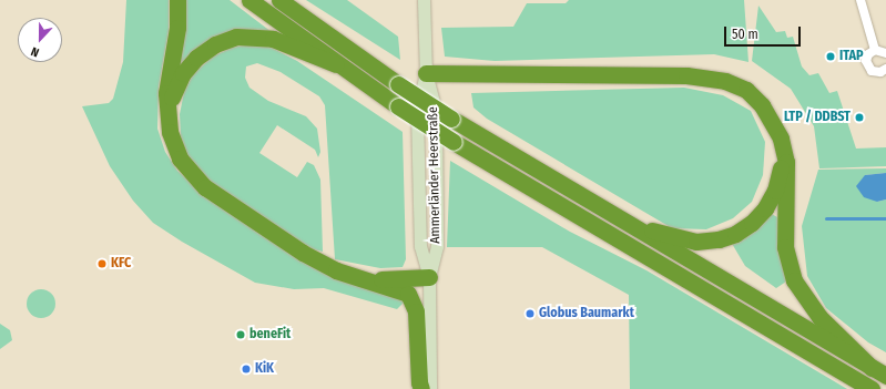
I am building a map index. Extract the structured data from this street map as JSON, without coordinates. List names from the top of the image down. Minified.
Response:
{"streets":{"street":["Ammerländer Heerstraße"]},"places":["ITAP","LTP / DDBST","KFC","Globus Baumarkt","beneFit","KiK"],"scale_bar":"50 m","north":"bottom"}
